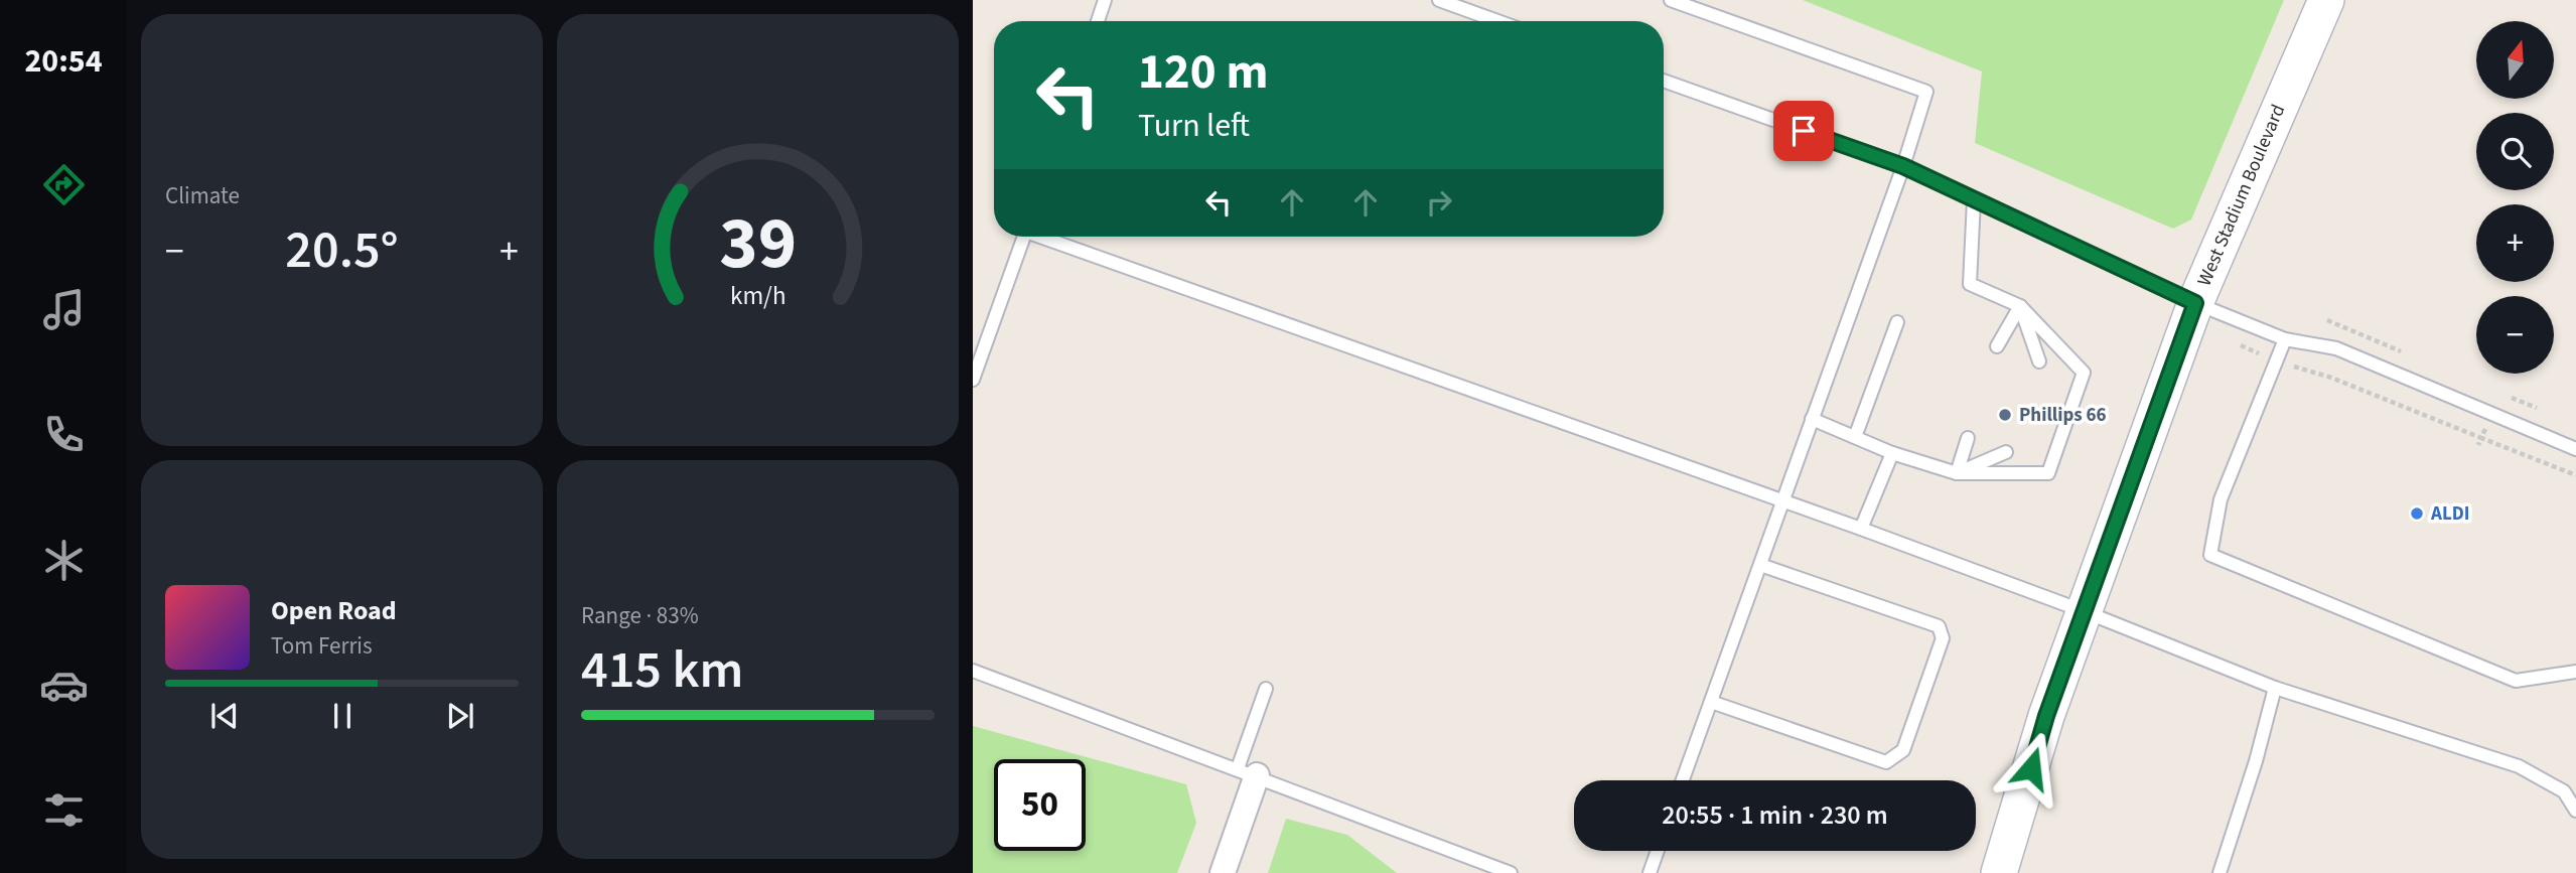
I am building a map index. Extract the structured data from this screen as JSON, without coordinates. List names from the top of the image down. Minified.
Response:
{"streets":{"main road":["West Stadium Boulevard"]},"places":["Phillips 66","ALDI"],"north":"top","page":{"tabs":"20:54","tile":["Climate",["Range · 83%","415 km"]],"map_buttons":["+","−"],"turn":["120 m","Turn left"],"heat":["−","20.5°","+"],"song":["Open Road","Tom Ferris"],"limit":"50","trip":"20:55 · 1 min · 230 m","gauge":["39","km/h"]}}
